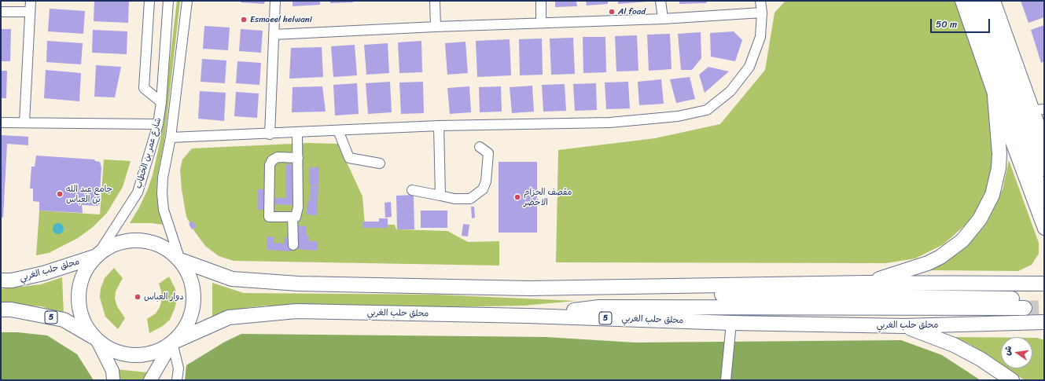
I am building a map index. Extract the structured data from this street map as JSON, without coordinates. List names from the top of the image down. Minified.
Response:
{"streets":{"highway":["محلق حلب الغربي","5"],"street":["شارع عمر بن الخطاب"]},"crossings":[["شارع عمر بن الخطاب","محلق حلب الغربي"]],"places":["Al foad","Esmaeel helwani","جامع عبد الله بن العباس","مقصف الحزام الاخضر","دوار العباس"],"scale_bar":"50 m","north":"left"}
